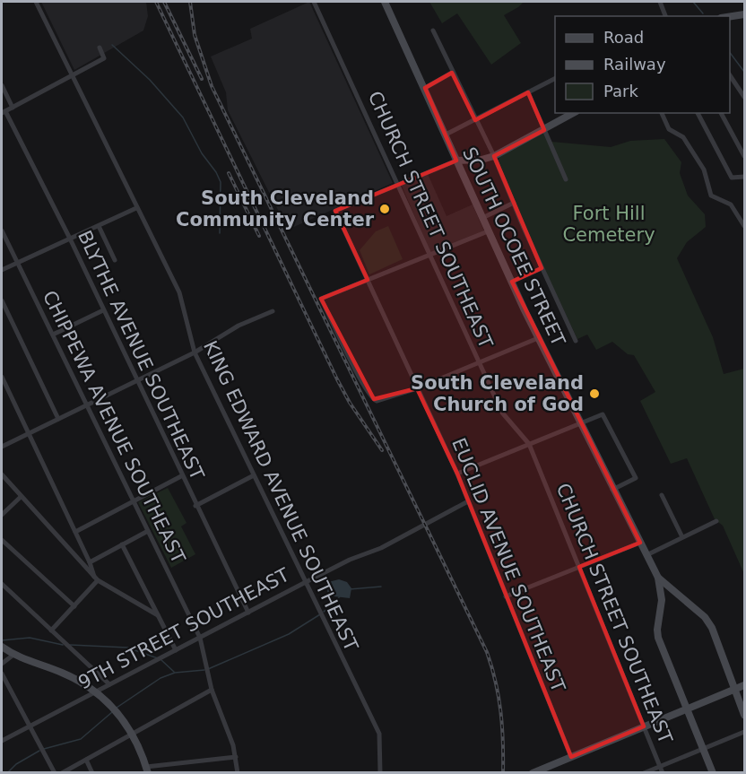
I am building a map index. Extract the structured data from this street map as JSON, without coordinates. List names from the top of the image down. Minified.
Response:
{"streets":{"street":["CHURCH STREET SOUTHEAST","SOUTH OCOEE STREET","BLYTHE AVENUE SOUTHEAST","CHIPPEWA AVENUE SOUTHEAST","KING EDWARD AVENUE SOUTHEAST","EUCLID AVENUE SOUTHEAST","9TH STREET SOUTHEAST"]},"crossings":[["CHURCH STREET SOUTHEAST","EUCLID AVENUE SOUTHEAST"],["BLYTHE AVENUE SOUTHEAST","9TH STREET SOUTHEAST"],["CHIPPEWA AVENUE SOUTHEAST","9TH STREET SOUTHEAST"],["KING EDWARD AVENUE SOUTHEAST","9TH STREET SOUTHEAST"],["EUCLID AVENUE SOUTHEAST","9TH STREET SOUTHEAST"]],"parks":["Fort Hill Cemetery"],"places":["South Cleveland Community Center","South Cleveland Church of God"],"legend":["Road","Railway","Park"]}
